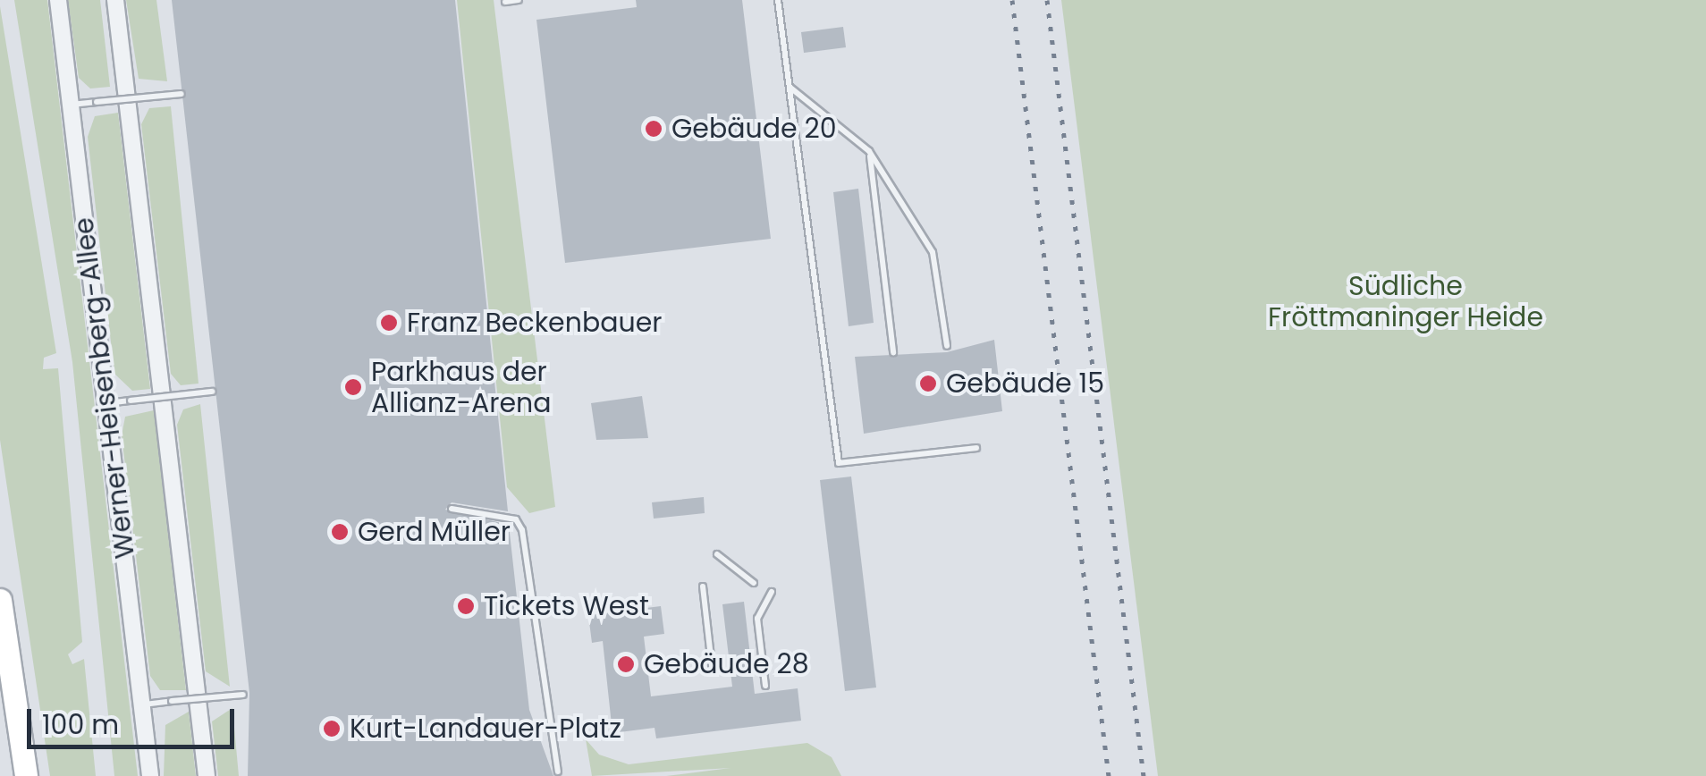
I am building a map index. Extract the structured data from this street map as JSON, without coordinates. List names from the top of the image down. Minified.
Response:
{"streets":{"street":["Werner-Heisenberg-Allee"]},"parks":["Südliche Fröttmaninger Heide"],"places":["Gebäude 20","Franz Beckenbauer","Gebäude 15","Parkhaus der Allianz-Arena","Gerd Müller","Tickets West","Gebäude 28","Kurt-Landauer-Platz"],"scale_bar":"100 m"}
